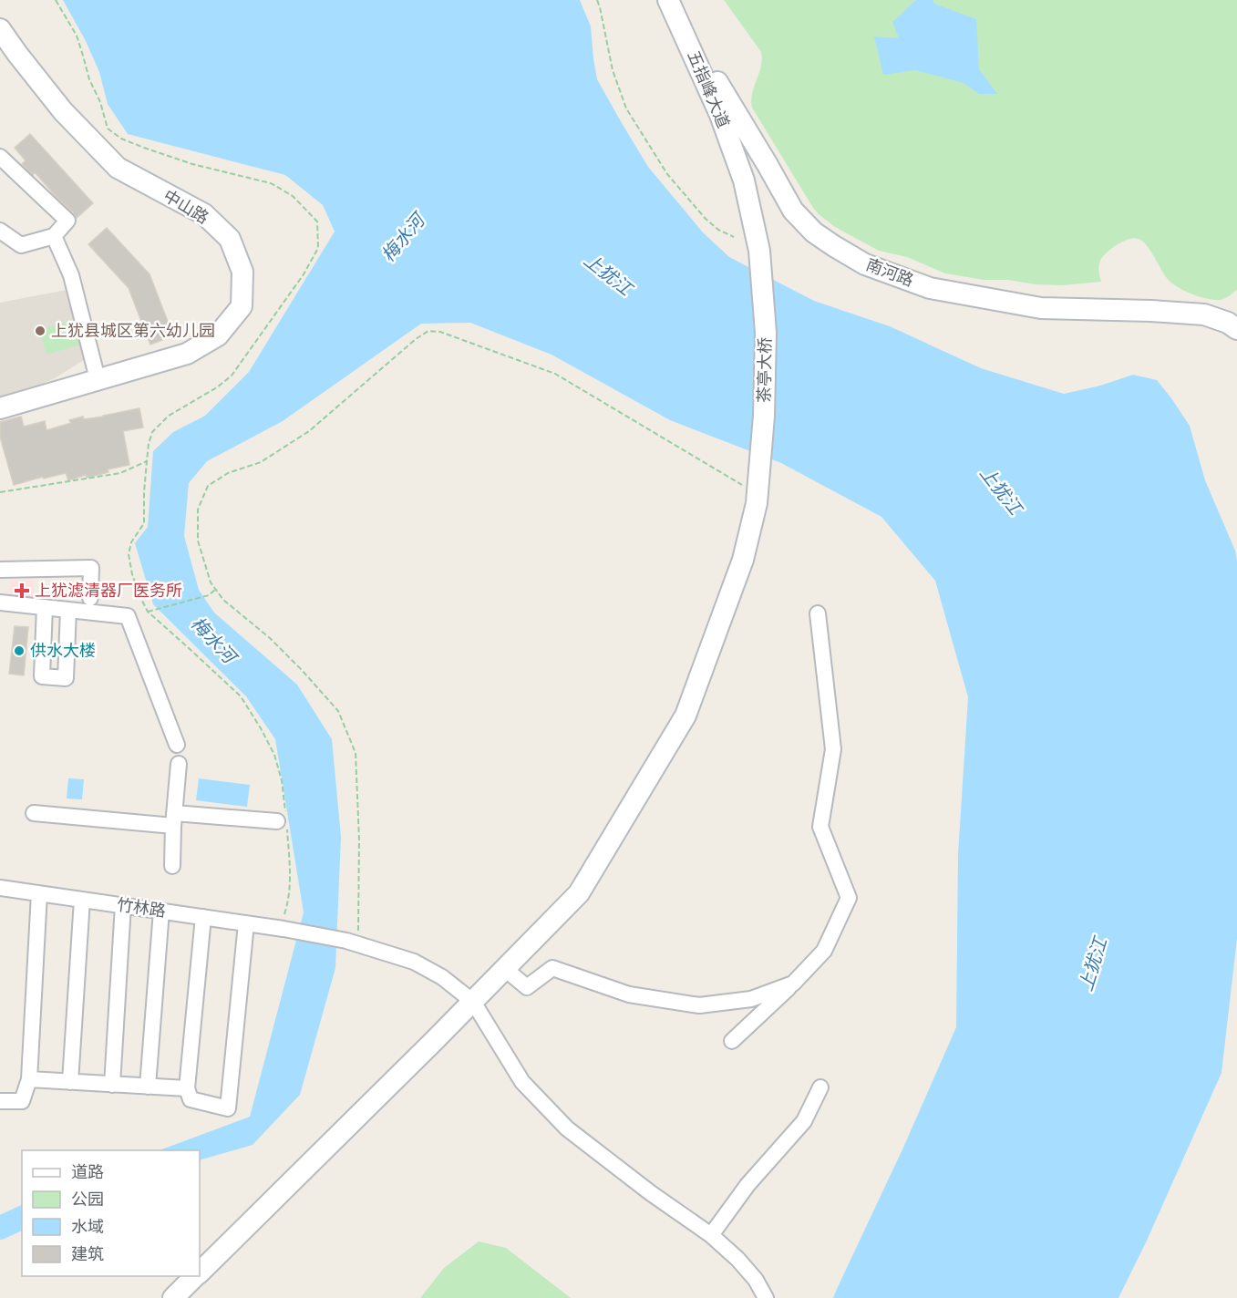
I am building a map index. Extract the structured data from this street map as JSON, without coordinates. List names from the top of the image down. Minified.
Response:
{"streets":{"main road":["五指峰大道","中山路","南河路","茶亭大桥"],"street":["竹林路"]},"crossings":[["五指峰大道","南河路"],["五指峰大道","茶亭大桥"],["茶亭大桥","竹林路"]],"water":["梅水河","上犹江"],"places":{"other":["上犹县城区第六幼儿园","供水大楼"],"health":["上犹滤清器厂医务所"]},"legend":["道路","公园","水域","建筑"]}
